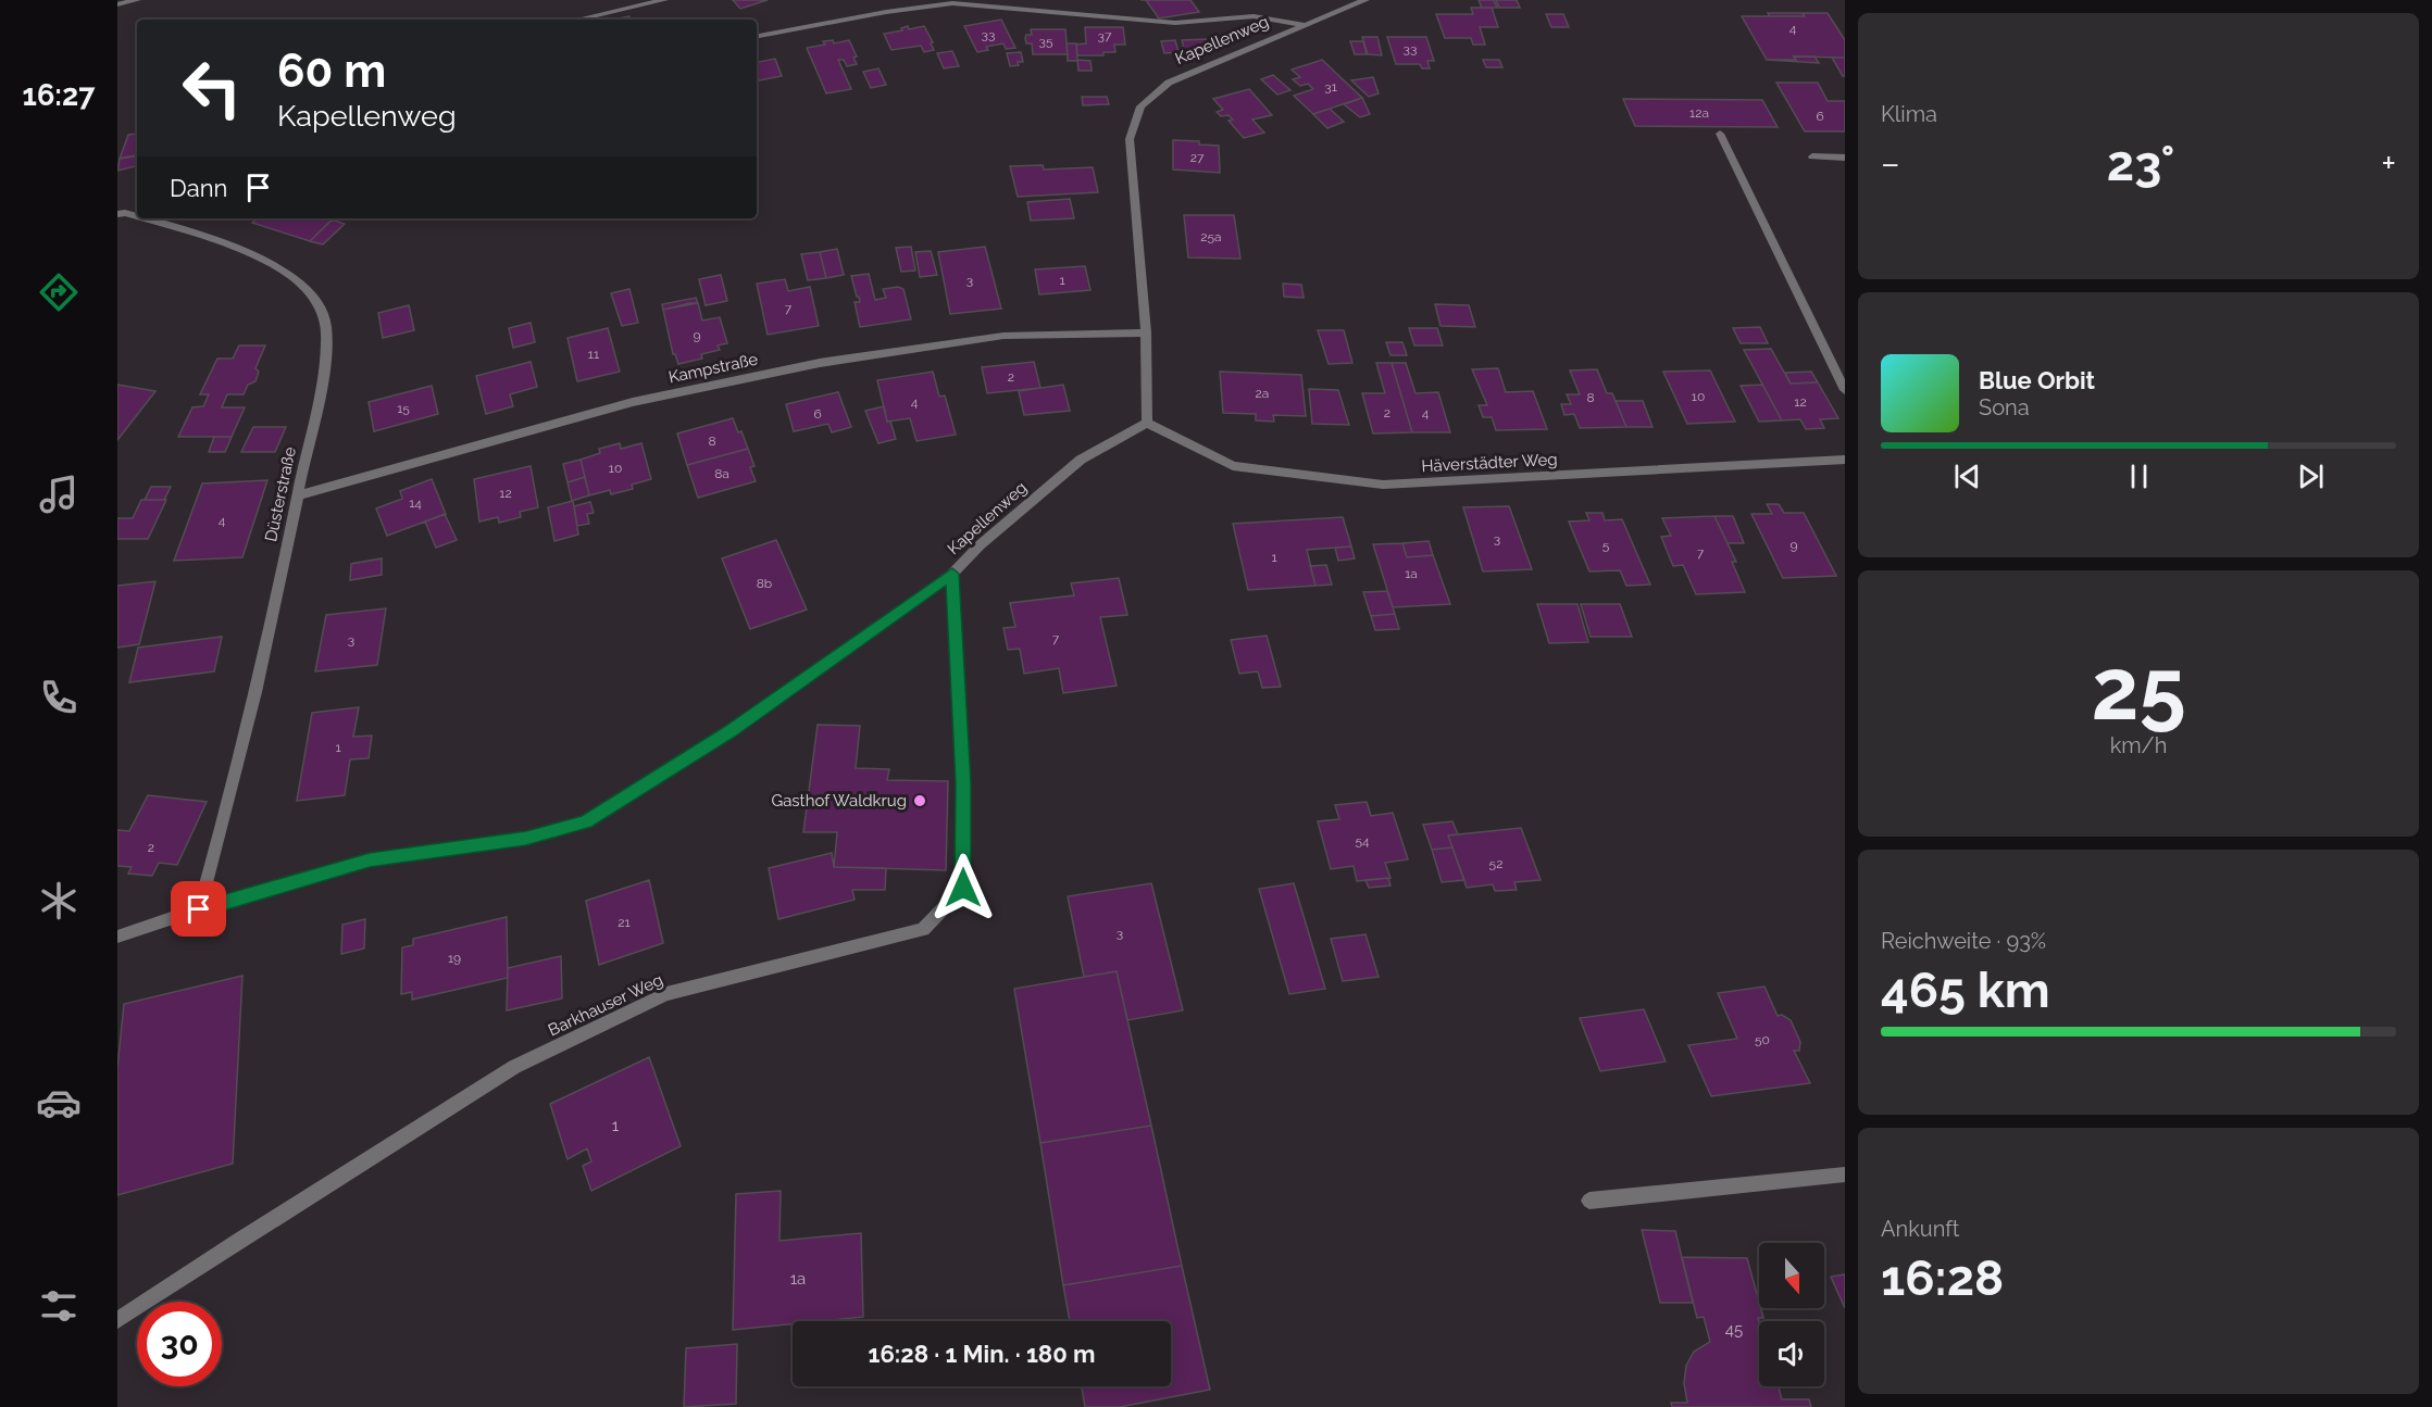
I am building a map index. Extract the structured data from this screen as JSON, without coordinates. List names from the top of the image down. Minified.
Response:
{"streets":{"street":["Kapellenweg","Kampstraße","Häverstädter Weg","Düsterstraße","Barkhauser Weg"]},"crossings":[["Kapellenweg","Kampstraße"],["Kapellenweg","Häverstädter Weg"],["Kapellenweg","Düsterstraße"],["Kapellenweg","Barkhauser Weg"],["Kampstraße","Düsterstraße"]],"places":["Gasthof Waldkrug"],"house_numbers":["4","33","37","35","33","31","12a","6","27","25a","3","1","7","9","11","2","2a","10","8","4","12","15","2","4","6","8","10","8a","12","14","4","3","5","9","7","1","1a","8b","7","3","1","54","2","52","21","3","19","50","1","1a","45"],"north":"bottom","page":{"tabs":"16:27","tile":["Klima",["25","km/h"],["Reichweite · 93%","465 km"],["Ankunft","16:28"]],"turn":["60 m","Kapellenweg"],"heat":["−","23°","+"],"then":"Dann","song":["Blue Orbit","Sona"],"limit":"30","trip":"16:28 · 1 Min. · 180 m"}}
